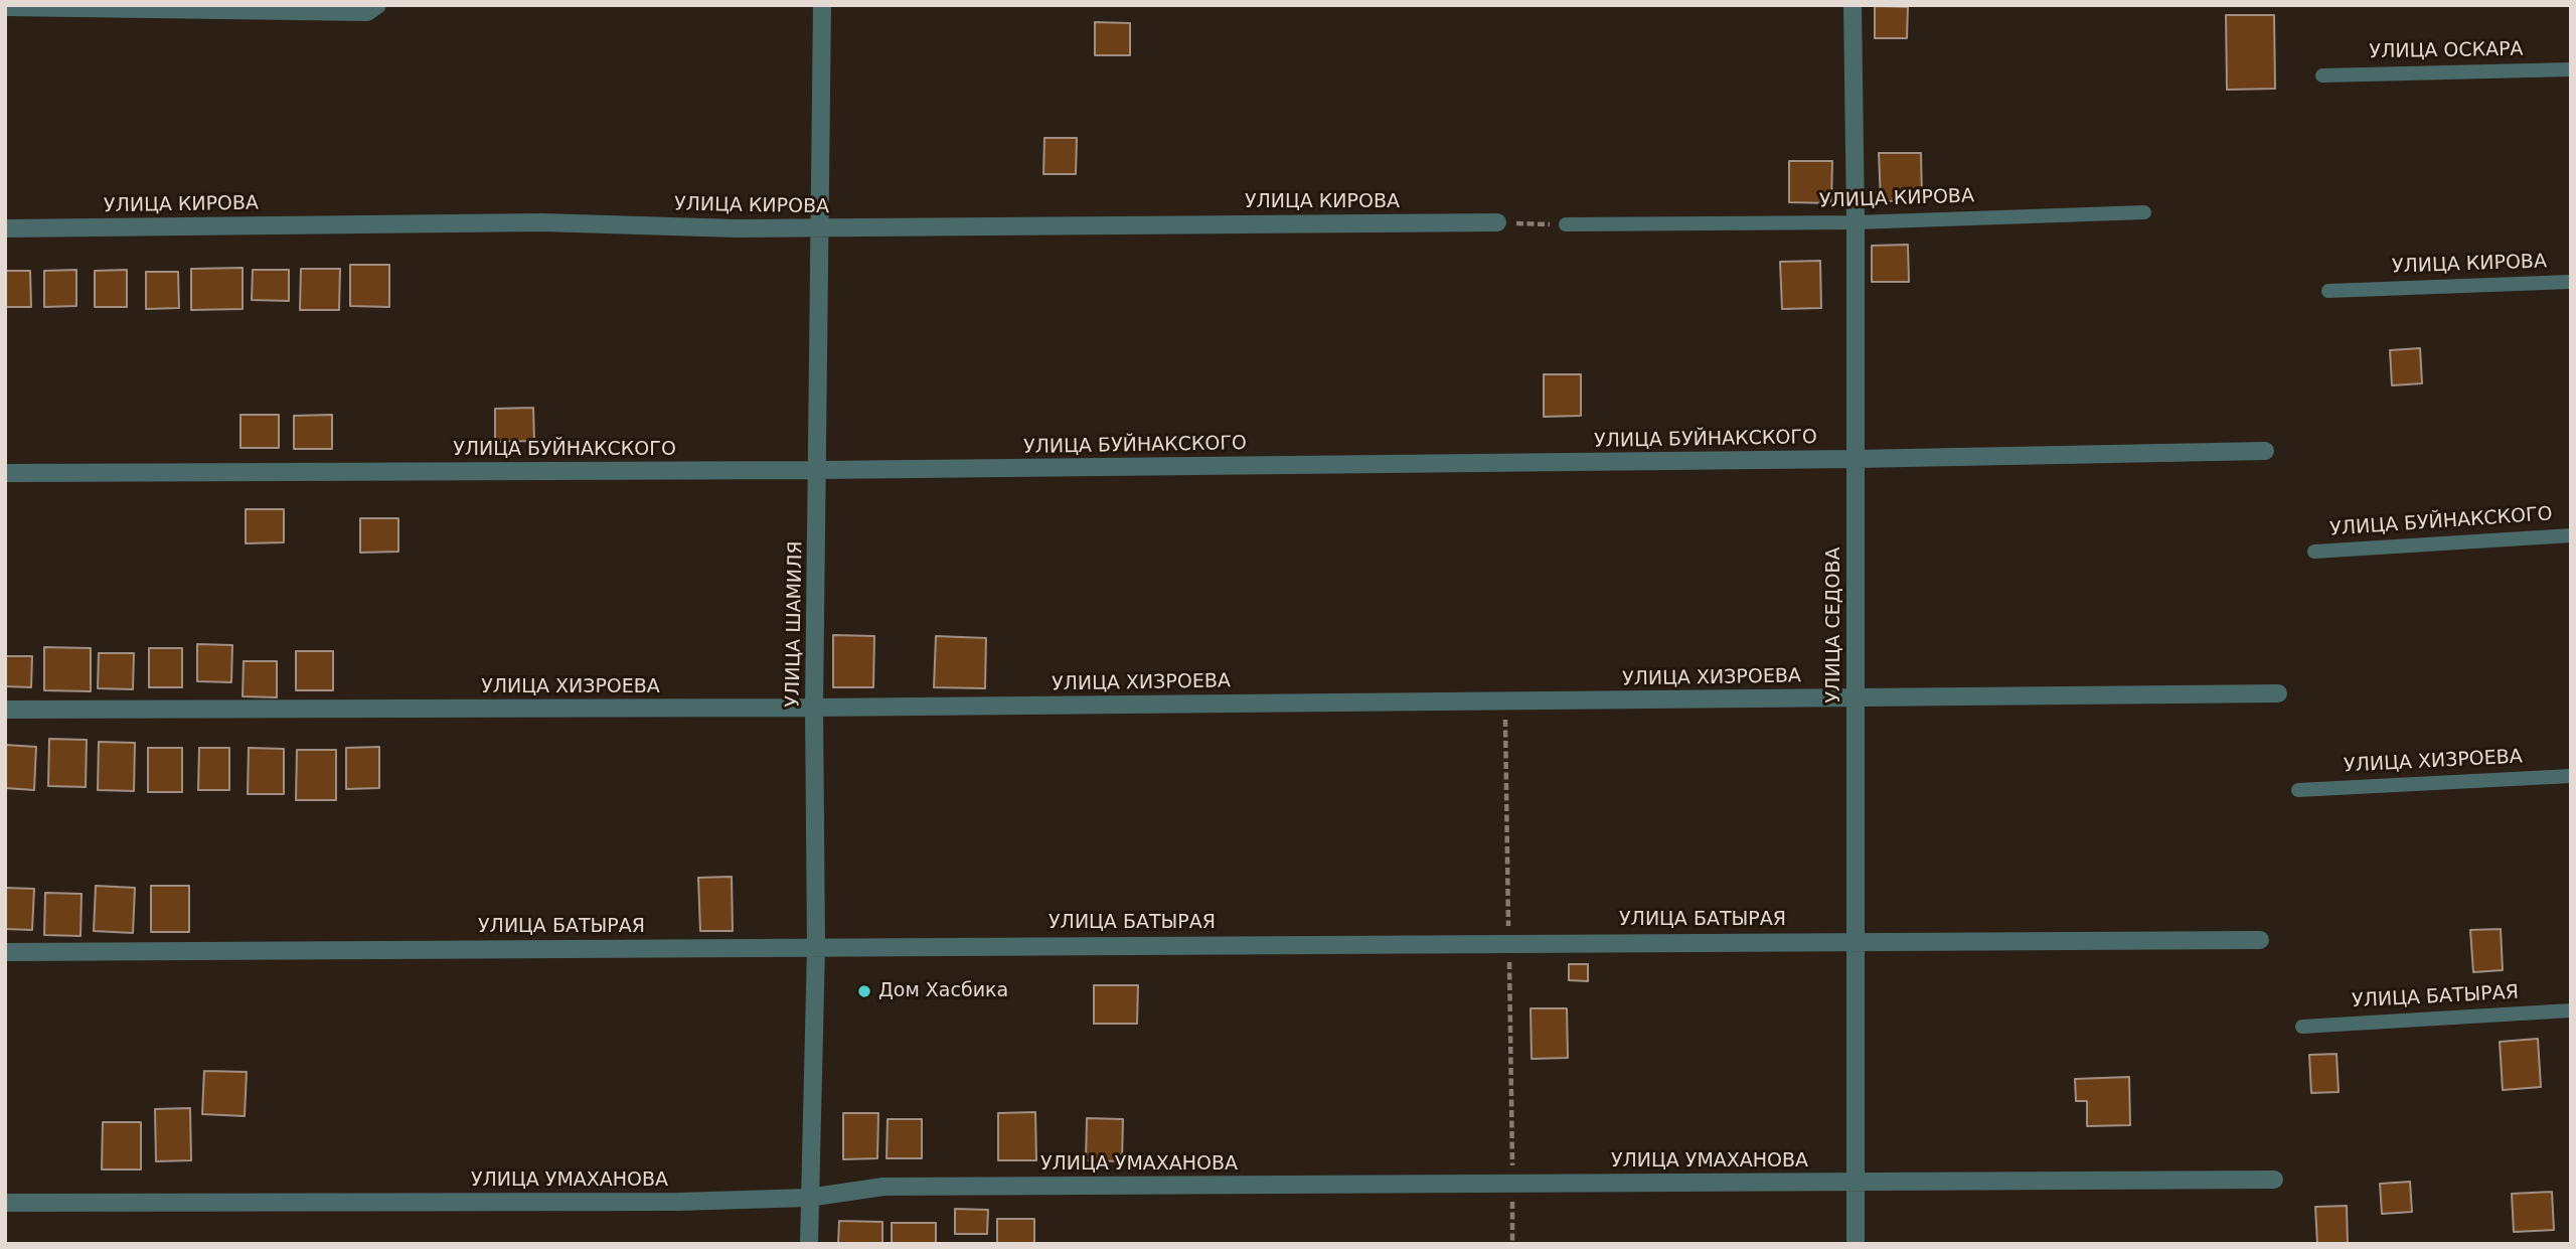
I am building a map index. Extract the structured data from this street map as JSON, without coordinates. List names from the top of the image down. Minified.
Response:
{"streets":{"street":["УЛИЦА КИРОВА","УЛИЦА БУЙНАКСКОГО","УЛИЦА ШАМИЛЯ","УЛИЦА СЕДОВА","УЛИЦА ХИЗРОЕВА","УЛИЦА БАТЫРАЯ","УЛИЦА УМАХАНОВА"],"lane":["УЛИЦА ОСКАРА"]},"crossings":[["УЛИЦА КИРОВА","УЛИЦА ШАМИЛЯ"],["УЛИЦА КИРОВА","УЛИЦА СЕДОВА"],["УЛИЦА БУЙНАКСКОГО","УЛИЦА ШАМИЛЯ"],["УЛИЦА БУЙНАКСКОГО","УЛИЦА СЕДОВА"],["УЛИЦА ШАМИЛЯ","УЛИЦА ХИЗРОЕВА"],["УЛИЦА ШАМИЛЯ","УЛИЦА БАТЫРАЯ"],["УЛИЦА ШАМИЛЯ","УЛИЦА УМАХАНОВА"],["УЛИЦА СЕДОВА","УЛИЦА ХИЗРОЕВА"],["УЛИЦА СЕДОВА","УЛИЦА БАТЫРАЯ"],["УЛИЦА СЕДОВА","УЛИЦА УМАХАНОВА"]],"places":["Дом Хасбика"]}
